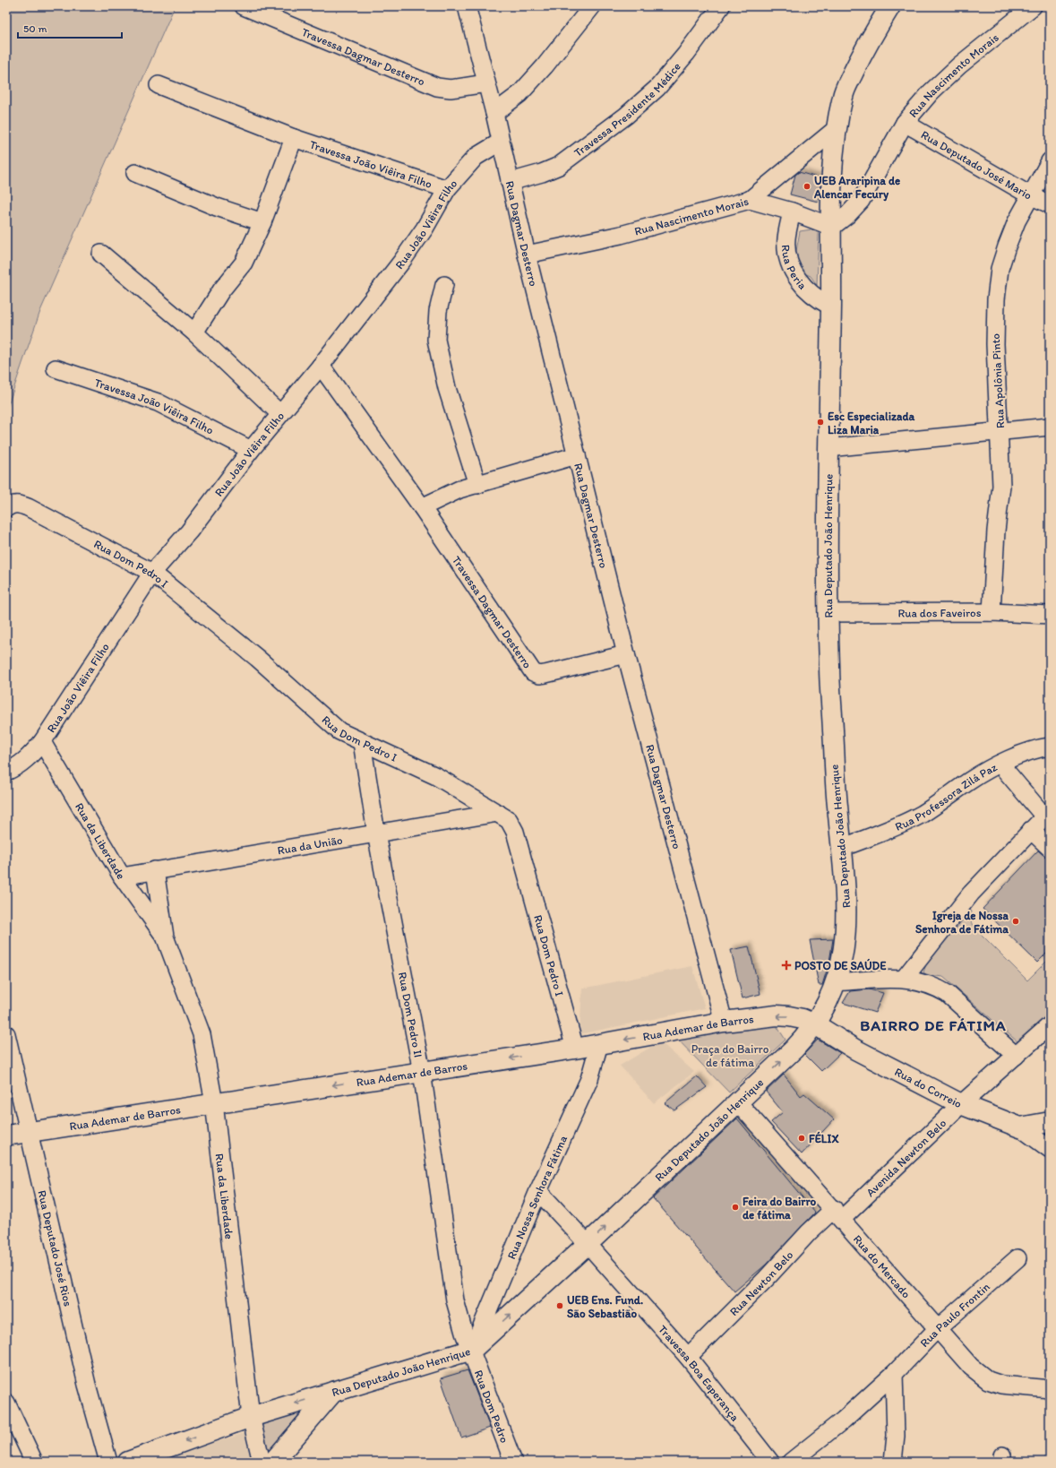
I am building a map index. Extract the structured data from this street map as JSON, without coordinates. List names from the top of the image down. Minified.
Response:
{"streets":{"main road":["Rua Deputado João Henrique","Rua Ademar de Barros","Rua do Correio"],"street":["Travessa Dagmar Desterro","Rua Nascimento Morais","Travessa Presidente Médice","Travessa João Viêira Filho","Rua Deputado José Mario","Rua João Viêira Filho","Rua Dagmar Desterro","Rua Peria","Rua Apolônia Pinto","Rua Dom Pedro I","Rua dos Faveiros","Rua Professora Zilá Paz","Rua da Liberdade","Rua da União","Rua Dom Pedro II","Avenida Newton Belo","Rua Nossa Senhora Fátima","Rua Deputado José Rios","Rua do Mercado","Rua Newton Belo","Rua Paulo Frontin","Travessa Boa Esperança","Rua Dom Pedro"]},"crossings":[["Travessa Dagmar Desterro","Rua João Viêira Filho"],["Travessa Dagmar Desterro","Rua Dagmar Desterro"],["Rua Nascimento Morais","Rua Deputado José Mario"],["Rua Nascimento Morais","Rua Dagmar Desterro"],["Rua Nascimento Morais","Rua Peria"],["Rua Nascimento Morais","Rua Deputado João Henrique"],["Travessa Presidente Médice","Rua Dagmar Desterro"],["Travessa João Viêira Filho","Rua João Viêira Filho"],["Rua Deputado José Mario","Rua Apolônia Pinto"],["Rua João Viêira Filho","Rua Dagmar Desterro"],["Rua João Viêira Filho","Rua Dom Pedro I"],["Rua João Viêira Filho","Rua da Liberdade"],["Rua Dagmar Desterro","Rua Ademar de Barros"],["Rua Peria","Rua Deputado João Henrique"],["Rua Apolônia Pinto","Rua dos Faveiros"],["Rua Deputado João Henrique","Rua dos Faveiros"],["Rua Deputado João Henrique","Rua Professora Zilá Paz"],["Rua Deputado João Henrique","Rua da Liberdade"],["Rua Deputado João Henrique","Rua Dom Pedro II"],["Rua Deputado João Henrique","Rua Ademar de Barros"],["Rua Deputado João Henrique","Rua do Correio"],["Rua Deputado João Henrique","Rua Nossa Senhora Fátima"],["Rua Deputado João Henrique","Rua do Mercado"],["Rua Deputado João Henrique","Travessa Boa Esperança"],["Rua Deputado João Henrique","Rua Dom Pedro"],["Rua Dom Pedro I","Rua da União"],["Rua Dom Pedro I","Rua Dom Pedro II"],["Rua Dom Pedro I","Rua Ademar de Barros"],["Rua da Liberdade","Rua da União"],["Rua da Liberdade","Rua Ademar de Barros"],["Rua da União","Rua Dom Pedro II"],["Rua Dom Pedro II","Rua Ademar de Barros"],["Rua Dom Pedro II","Rua Nossa Senhora Fátima"],["Rua Dom Pedro II","Rua Dom Pedro"],["Rua Ademar de Barros","Rua do Correio"],["Rua Ademar de Barros","Rua Nossa Senhora Fátima"],["Rua Ademar de Barros","Rua Deputado José Rios"],["Rua do Correio","Avenida Newton Belo"],["Avenida Newton Belo","Rua do Mercado"],["Avenida Newton Belo","Rua Newton Belo"],["Rua Nossa Senhora Fátima","Travessa Boa Esperança"],["Rua Nossa Senhora Fátima","Rua Dom Pedro"],["Rua do Mercado","Rua Newton Belo"],["Rua do Mercado","Rua Paulo Frontin"],["Rua Newton Belo","Travessa Boa Esperança"]],"one_way":["Rua Ademar de Barros"],"districts":["BAIRRO DE FÁTIMA"],"parks":["Praça do Bairro de fátima"],"places":{"other":["UEB Araripina de Alencar Fecury","Esc Especializada Liza Maria","Igreja de Nossa Senhora de Fátima","FÉLIX","Feira do Bairro de fátima","UEB Ens. Fund. São Sebastião"],"health":["POSTO DE SAÚDE"]},"scale_bar":"50 m"}
